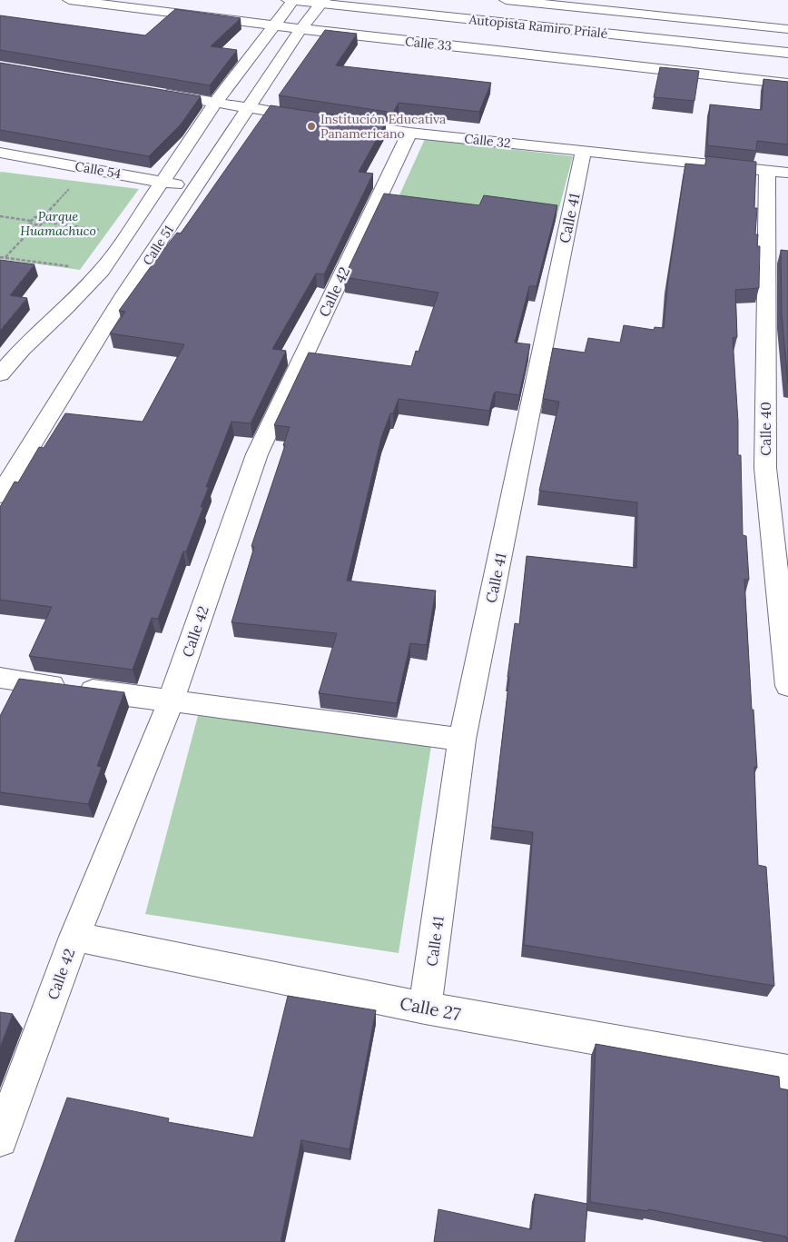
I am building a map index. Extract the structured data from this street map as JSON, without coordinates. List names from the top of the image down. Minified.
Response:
{"streets":{"main road":["Autopista Ramiro Prialé","Calle 33","Calle 32","Calle 54","Calle 41","Calle 51","Calle 42","Calle 40","Calle 27"]},"crossings":[["Autopista Ramiro Prialé","Calle 51"],["Calle 33","Calle 51"],["Calle 32","Calle 41"],["Calle 32","Calle 42"],["Calle 32","Calle 40"],["Calle 54","Calle 51"],["Calle 41","Calle 27"],["Calle 42","Calle 27"]],"parks":["Parque Huamachuco"],"places":["Institución Educativa Panamericano"]}
